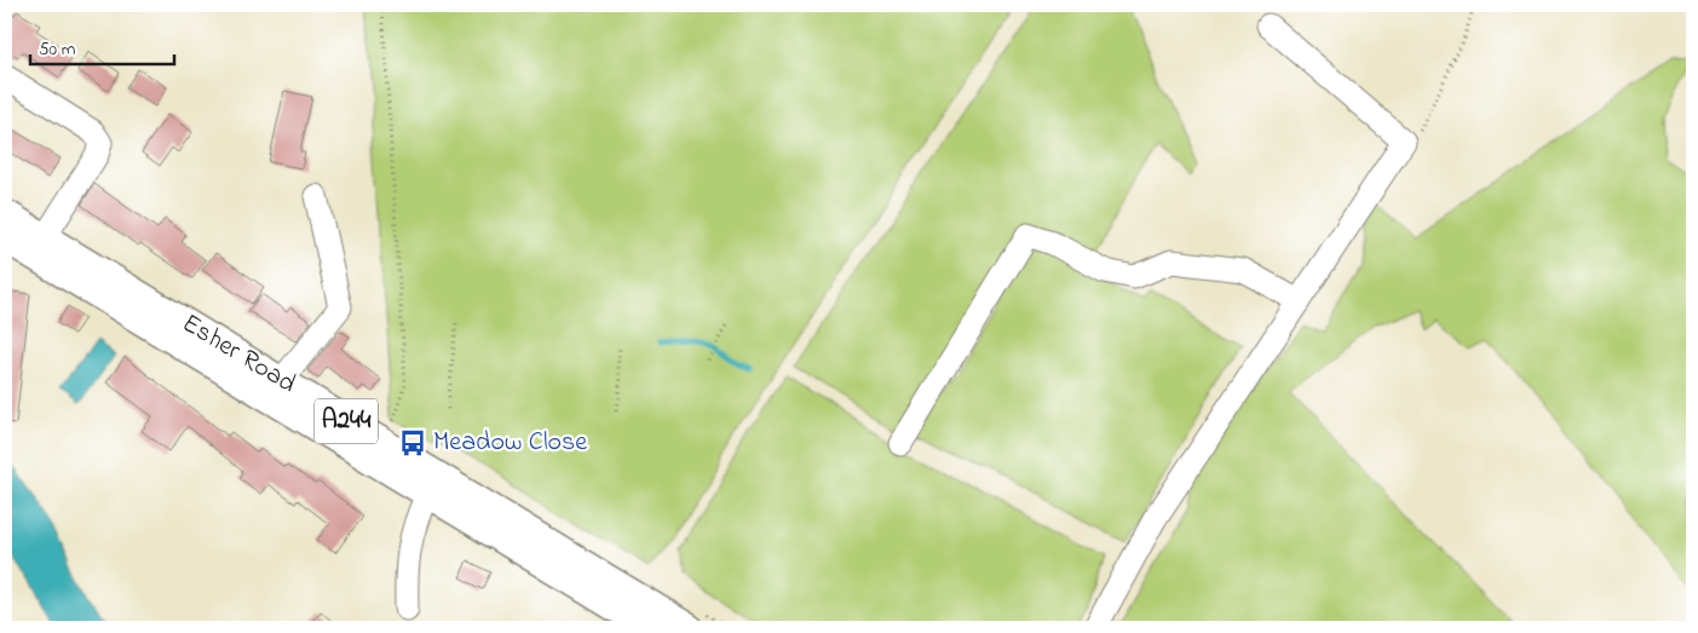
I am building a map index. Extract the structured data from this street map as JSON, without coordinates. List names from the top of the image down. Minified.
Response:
{"streets":{"main road":["Esher Road","A244"]},"places":{"bus stop":["Meadow Close"]},"scale_bar":"50 m"}
